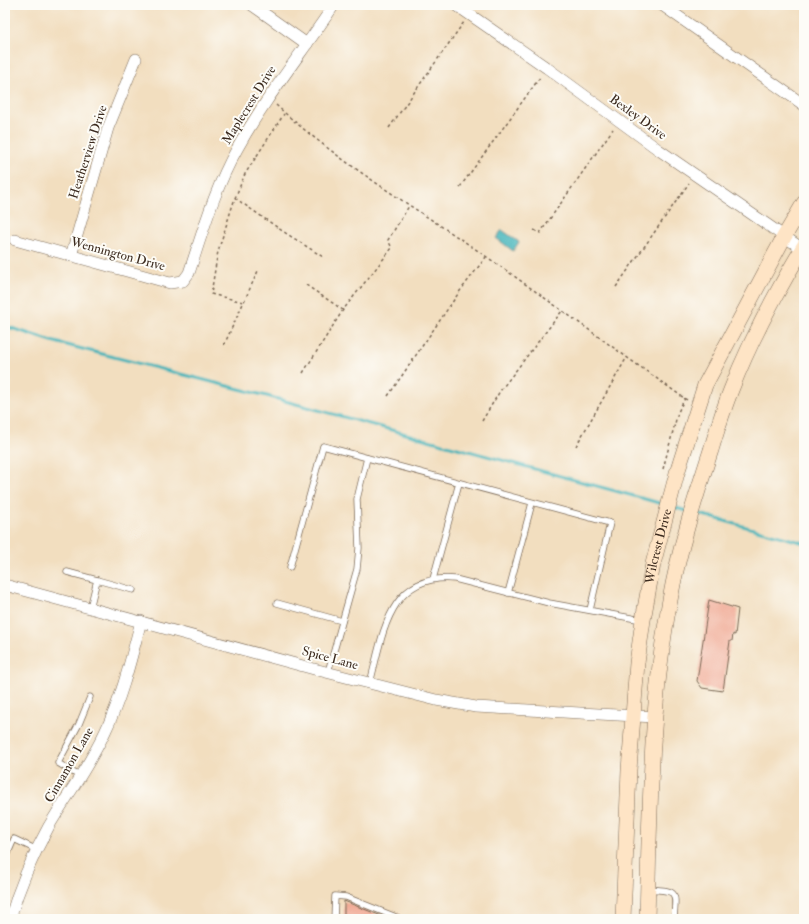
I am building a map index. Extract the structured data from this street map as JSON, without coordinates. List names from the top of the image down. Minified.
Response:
{"streets":{"main road":["Wilcrest Drive"],"street":["Maplecrest Drive","Bexley Drive","Heatherview Drive","Wennington Drive","Spice Lane","Cinnamon Lane"]},"crossings":[["Maplecrest Drive","Wennington Drive"],["Bexley Drive","Wilcrest Drive"],["Heatherview Drive","Wennington Drive"],["Wilcrest Drive","Spice Lane"],["Spice Lane","Cinnamon Lane"]]}
